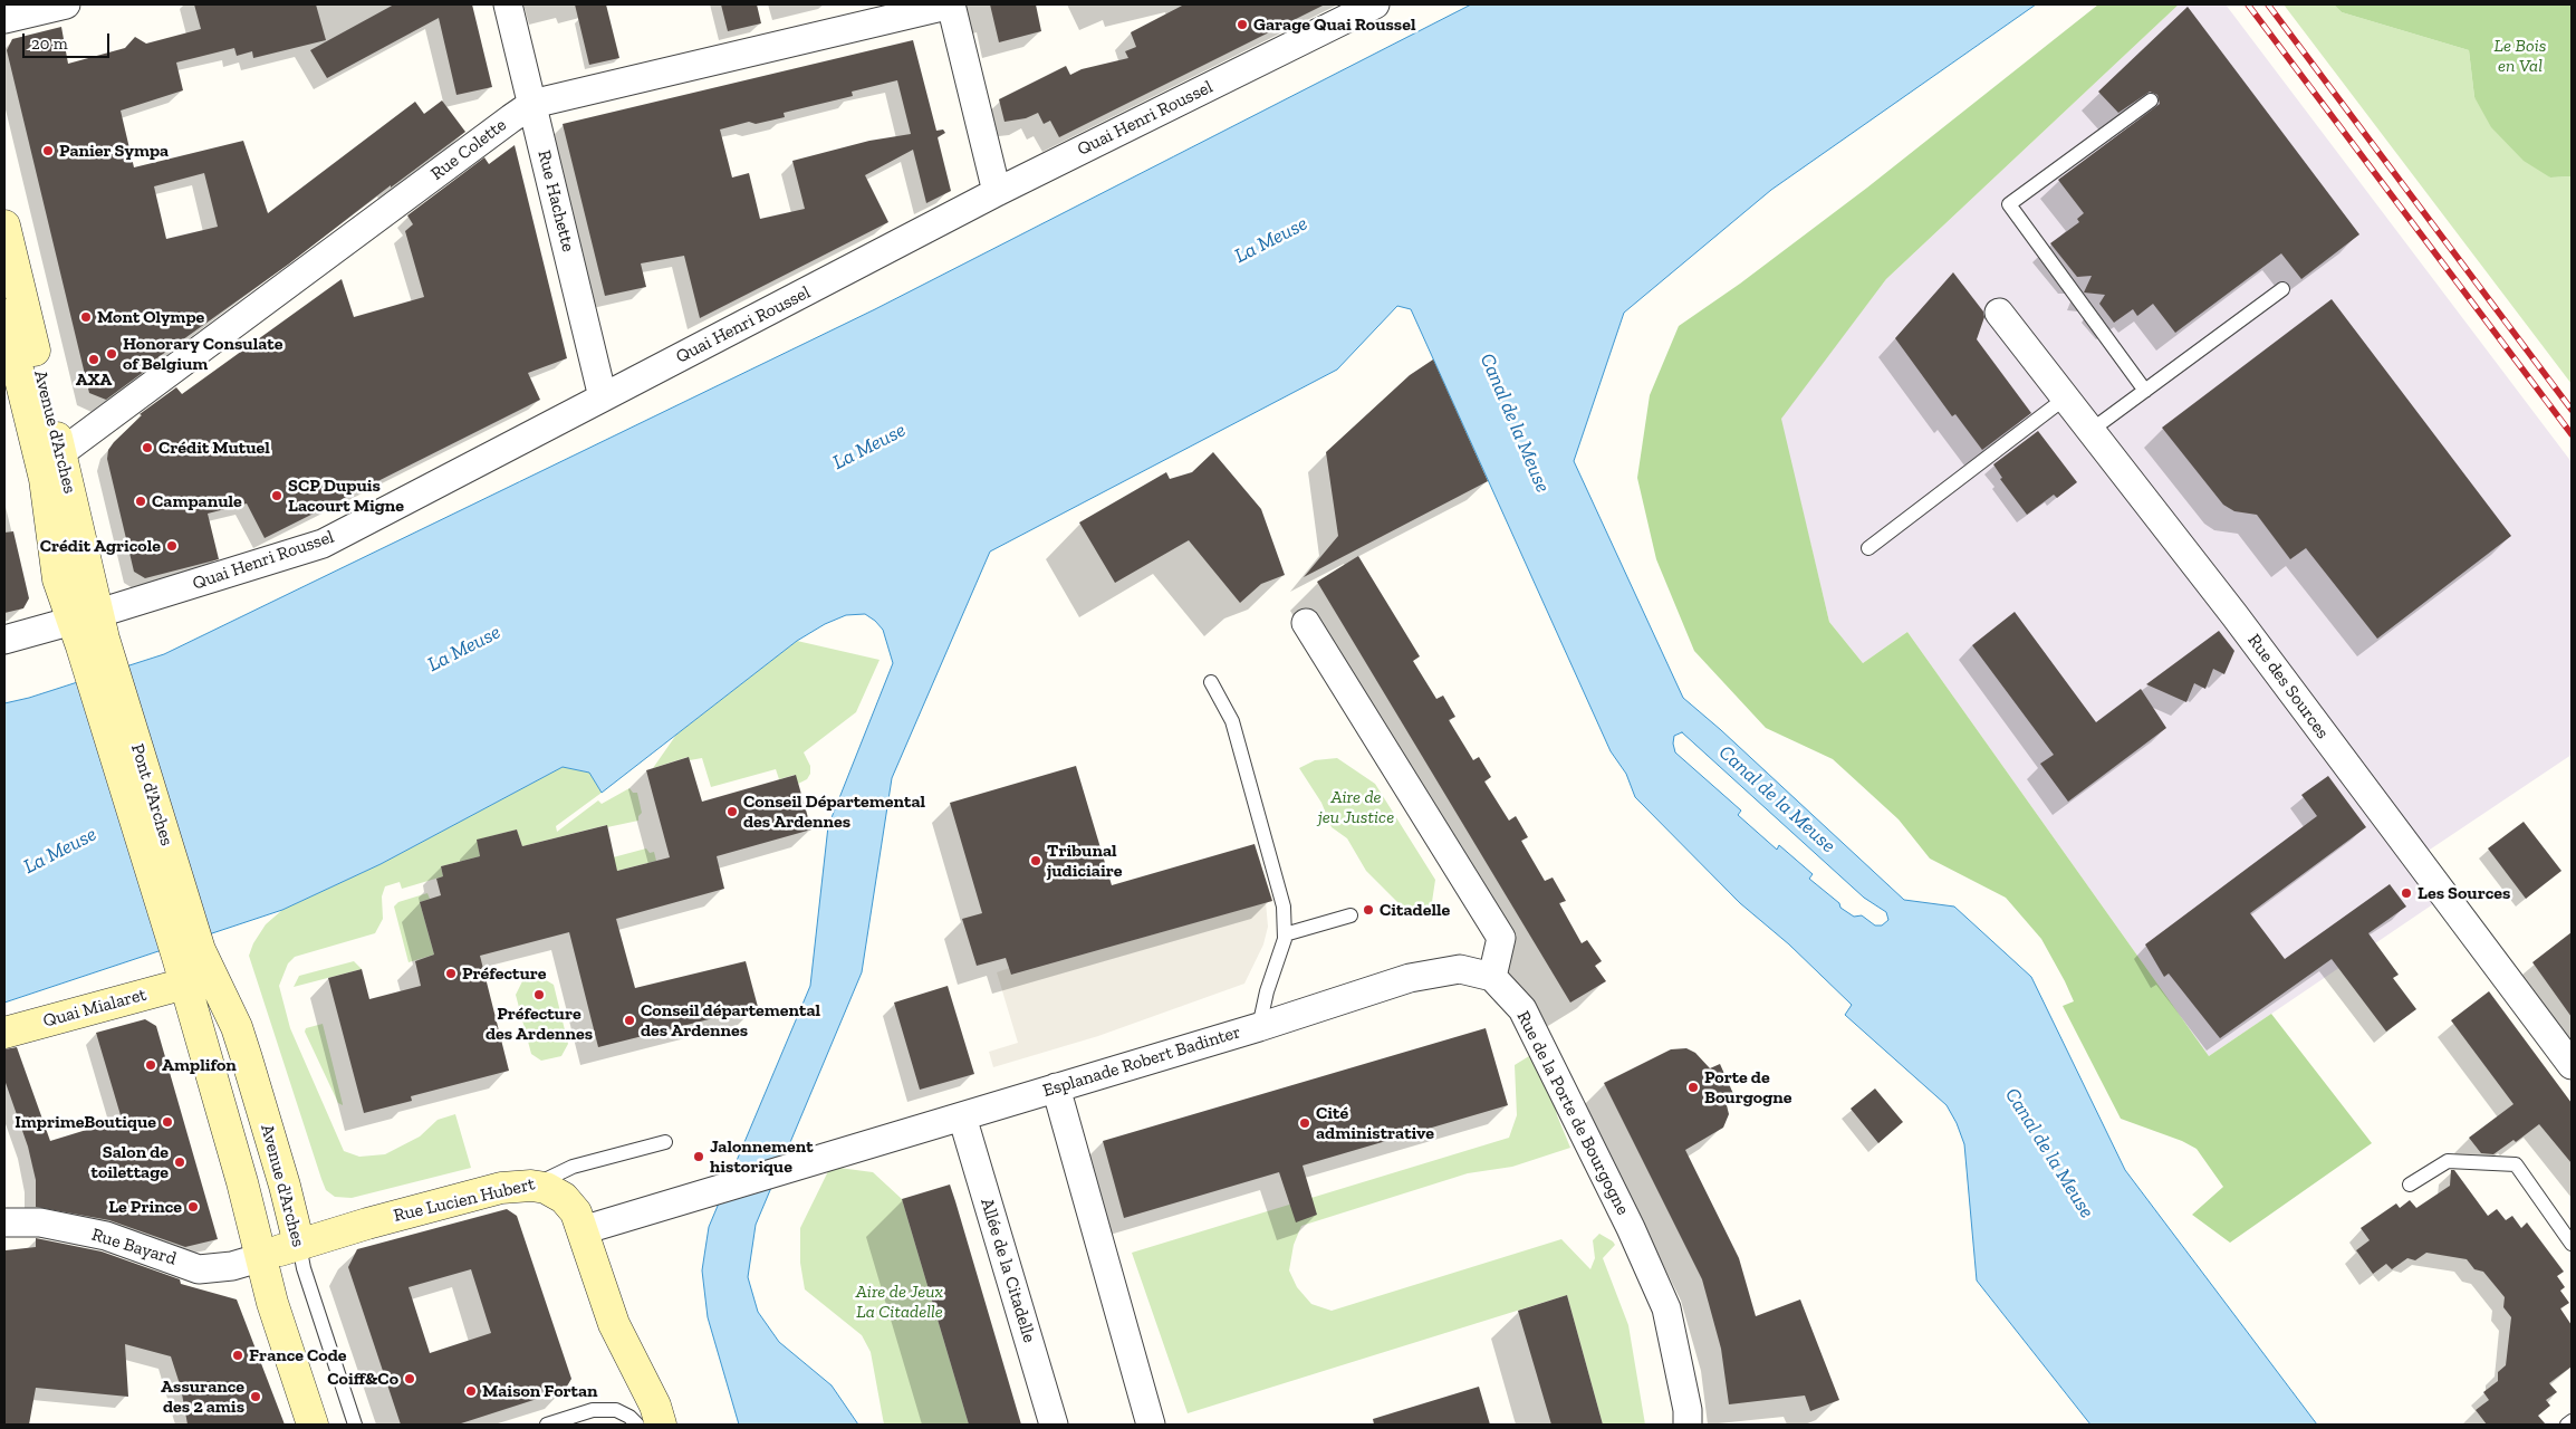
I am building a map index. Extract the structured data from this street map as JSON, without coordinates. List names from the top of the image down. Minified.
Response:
{"streets":{"main road":["Avenue d'Arches","Pont d'Arches","Quai Mialaret","Rue Lucien Hubert"],"street":["Quai Henri Roussel","Rue Colette","Rue Hachette","Rue des Sources","Esplanade Robert Badinter","Rue de la Porte de Bourgogne","Rue Bayard","Allée de la Citadelle"]},"crossings":[["Quai Henri Roussel","Rue Hachette"],["Quai Henri Roussel","Avenue d'Arches"],["Quai Henri Roussel","Pont d'Arches"],["Rue Colette","Rue Hachette"],["Rue Colette","Avenue d'Arches"],["Avenue d'Arches","Pont d'Arches"],["Avenue d'Arches","Quai Mialaret"],["Avenue d'Arches","Rue Lucien Hubert"],["Avenue d'Arches","Rue Bayard"],["Pont d'Arches","Quai Mialaret"],["Esplanade Robert Badinter","Rue de la Porte de Bourgogne"],["Esplanade Robert Badinter","Allée de la Citadelle"],["Rue Lucien Hubert","Rue Bayard"]],"water":["La Meuse","Canal de la Meuse"],"parks":["Le Bois en Val","Aire de jeu Justice","Aire de Jeux La Citadelle"],"places":["Garage Quai Roussel","Panier Sympa","Mont Olympe","Honorary Consulate of Belgium","AXA","Crédit Mutuel","SCP Dupuis Lacourt Migne","Campanule","Crédit Agricole","Conseil Départemental des Ardennes","Tribunal judiciaire","Les Sources","Citadelle","Préfecture","Préfecture des Ardennes","Conseil départemental des Ardennes","Amplifon","Porte de Bourgogne","ImprimeBoutique","Cité administrative","Jalonnement historique","Salon de toilettage","Le Prince","France Code","Coiff&Co","Maison Fortan","Assurance des 2 amis"],"scale_bar":"20 m"}
